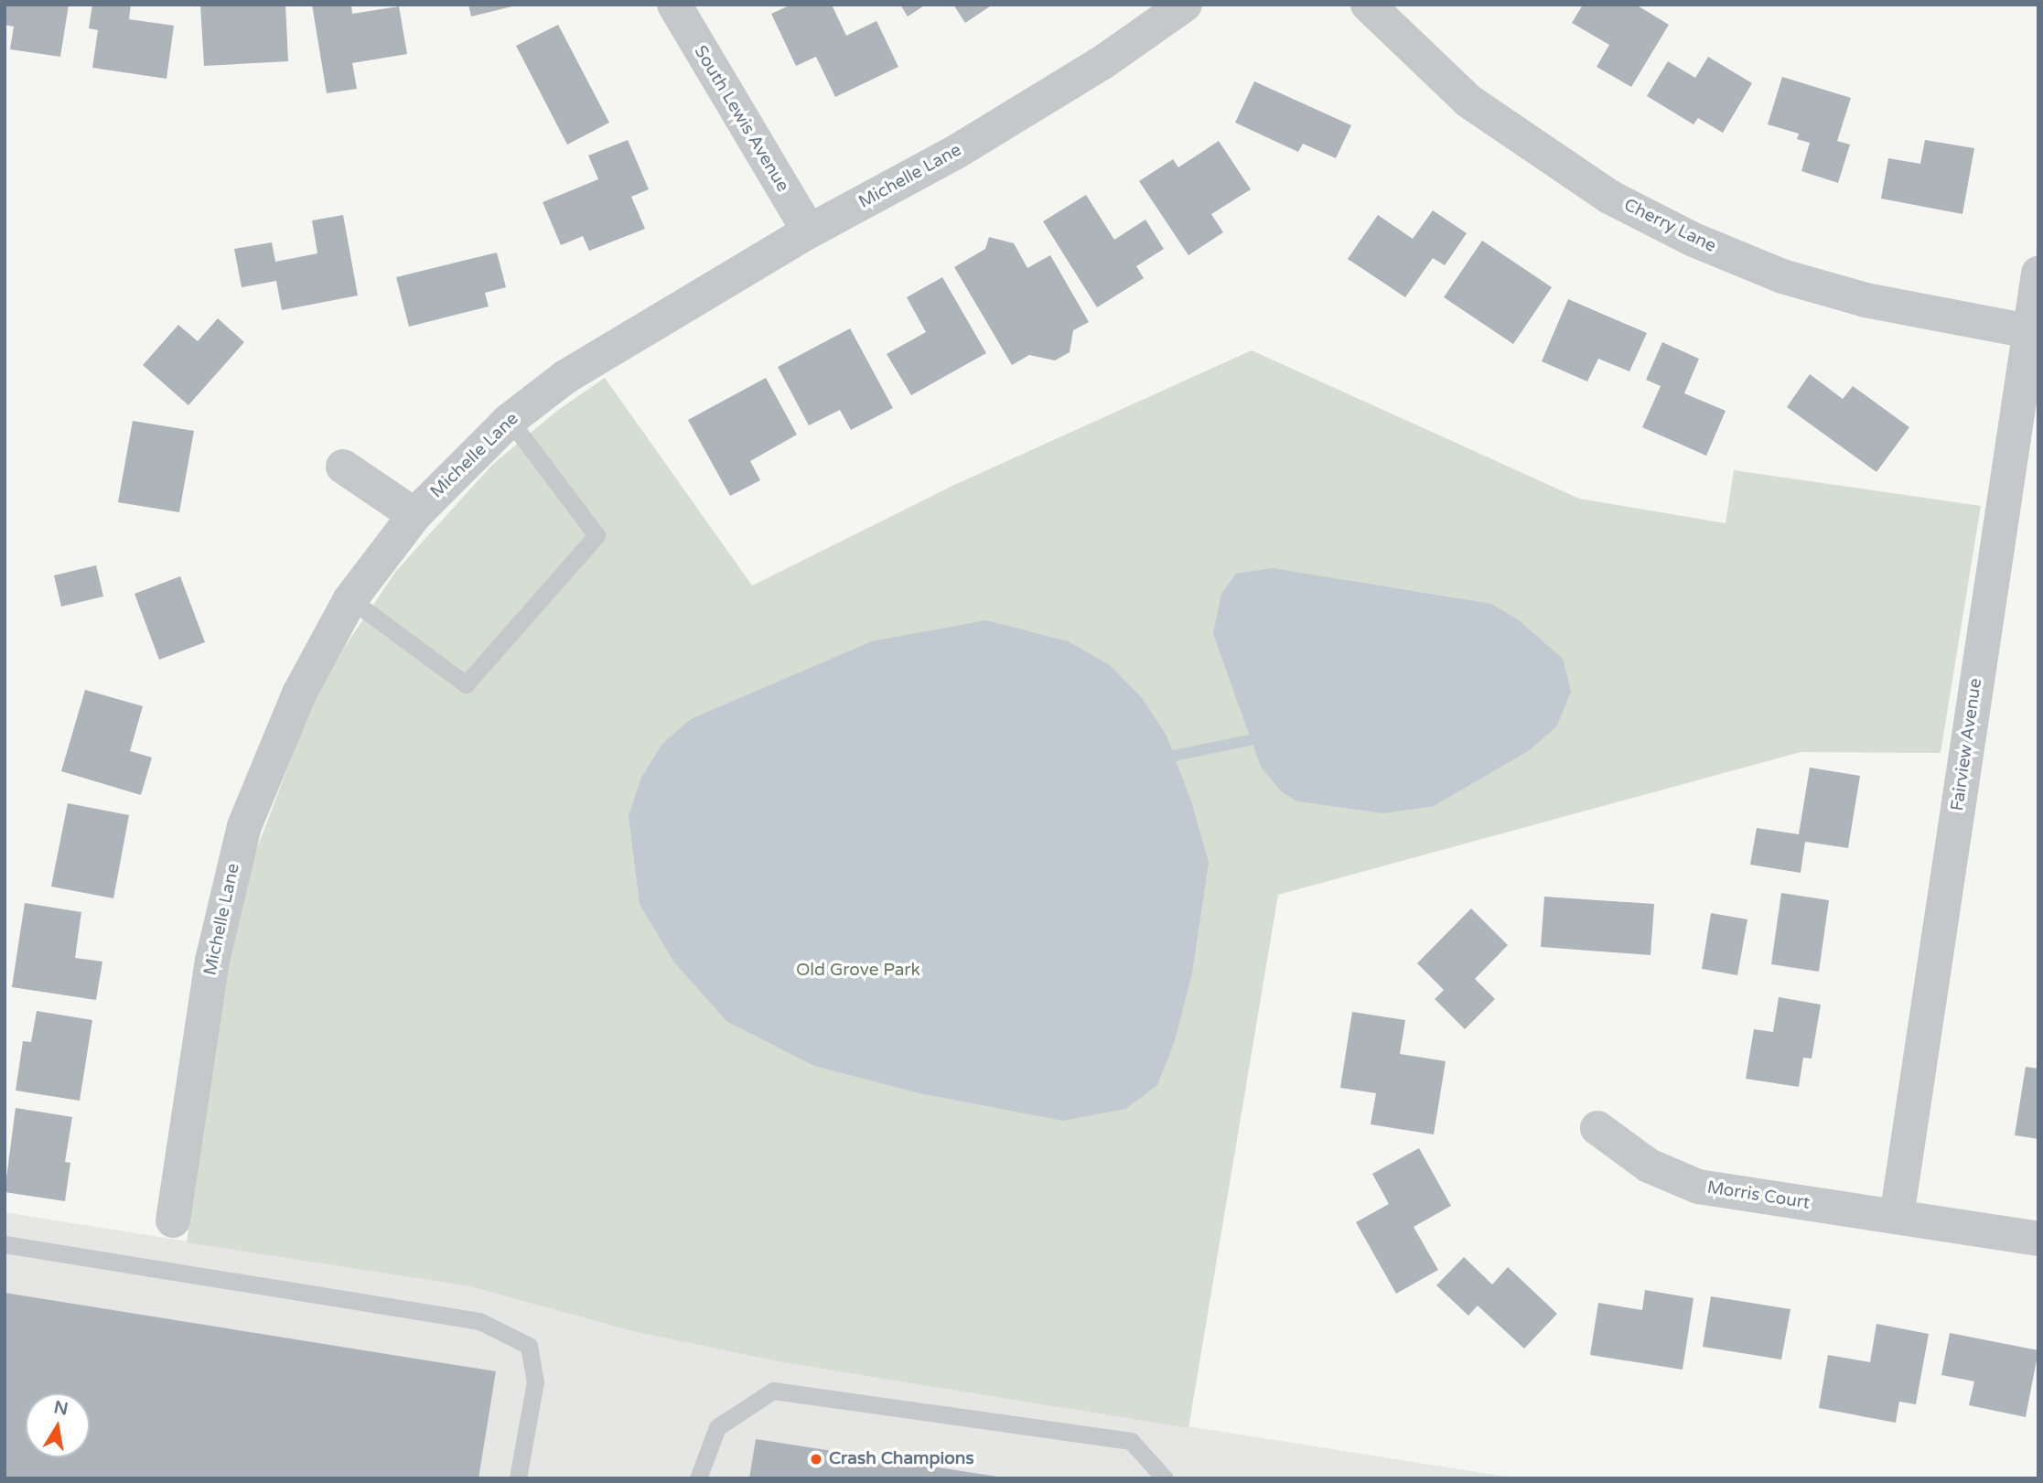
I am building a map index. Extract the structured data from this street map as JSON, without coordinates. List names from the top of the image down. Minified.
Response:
{"streets":{"street":["South Lewis Avenue","Michelle Lane","Cherry Lane","Fairview Avenue","Morris Court"]},"crossings":[["South Lewis Avenue","Michelle Lane"],["Cherry Lane","Fairview Avenue"],["Fairview Avenue","Morris Court"]],"parks":["Old Grove Park"],"places":["Crash Champions"],"north":"top"}
